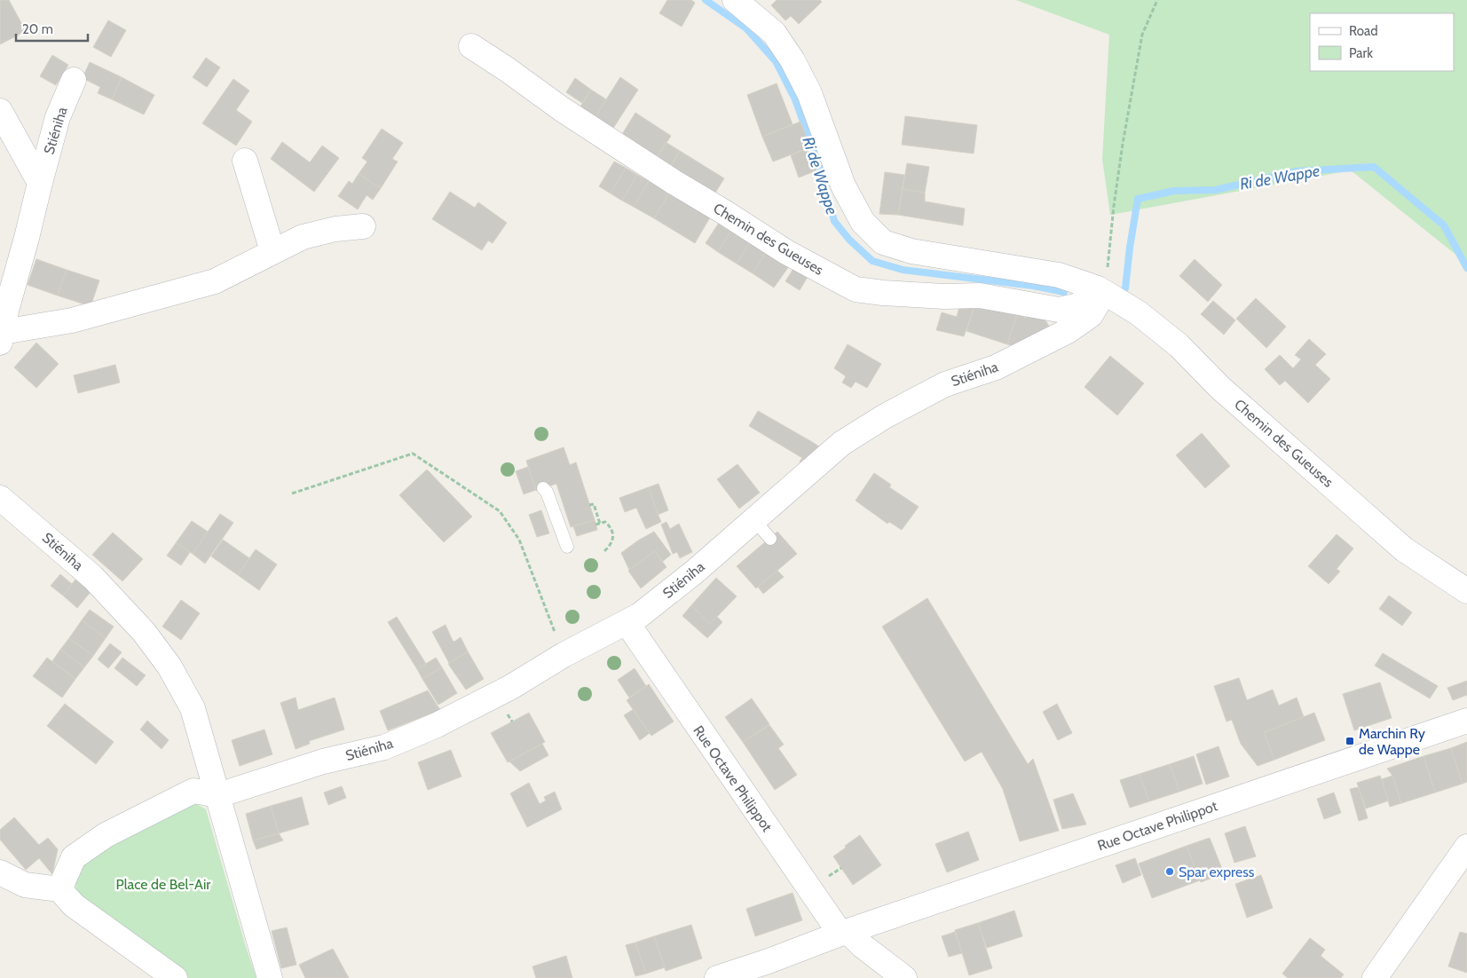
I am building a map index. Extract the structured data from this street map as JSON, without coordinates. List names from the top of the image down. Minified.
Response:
{"streets":{"street":["Stiéniha","Chemin des Gueuses","Rue Octave Philippot"]},"crossings":[["Stiéniha","Chemin des Gueuses"],["Stiéniha","Rue Octave Philippot"]],"water":["Ri de Wappe"],"parks":["Place de Bel-Air"],"places":{"transit":["Marchin Ry de Wappe"],"other":["Spar express"]},"legend":["Road","Park"],"scale_bar":"20 m"}
